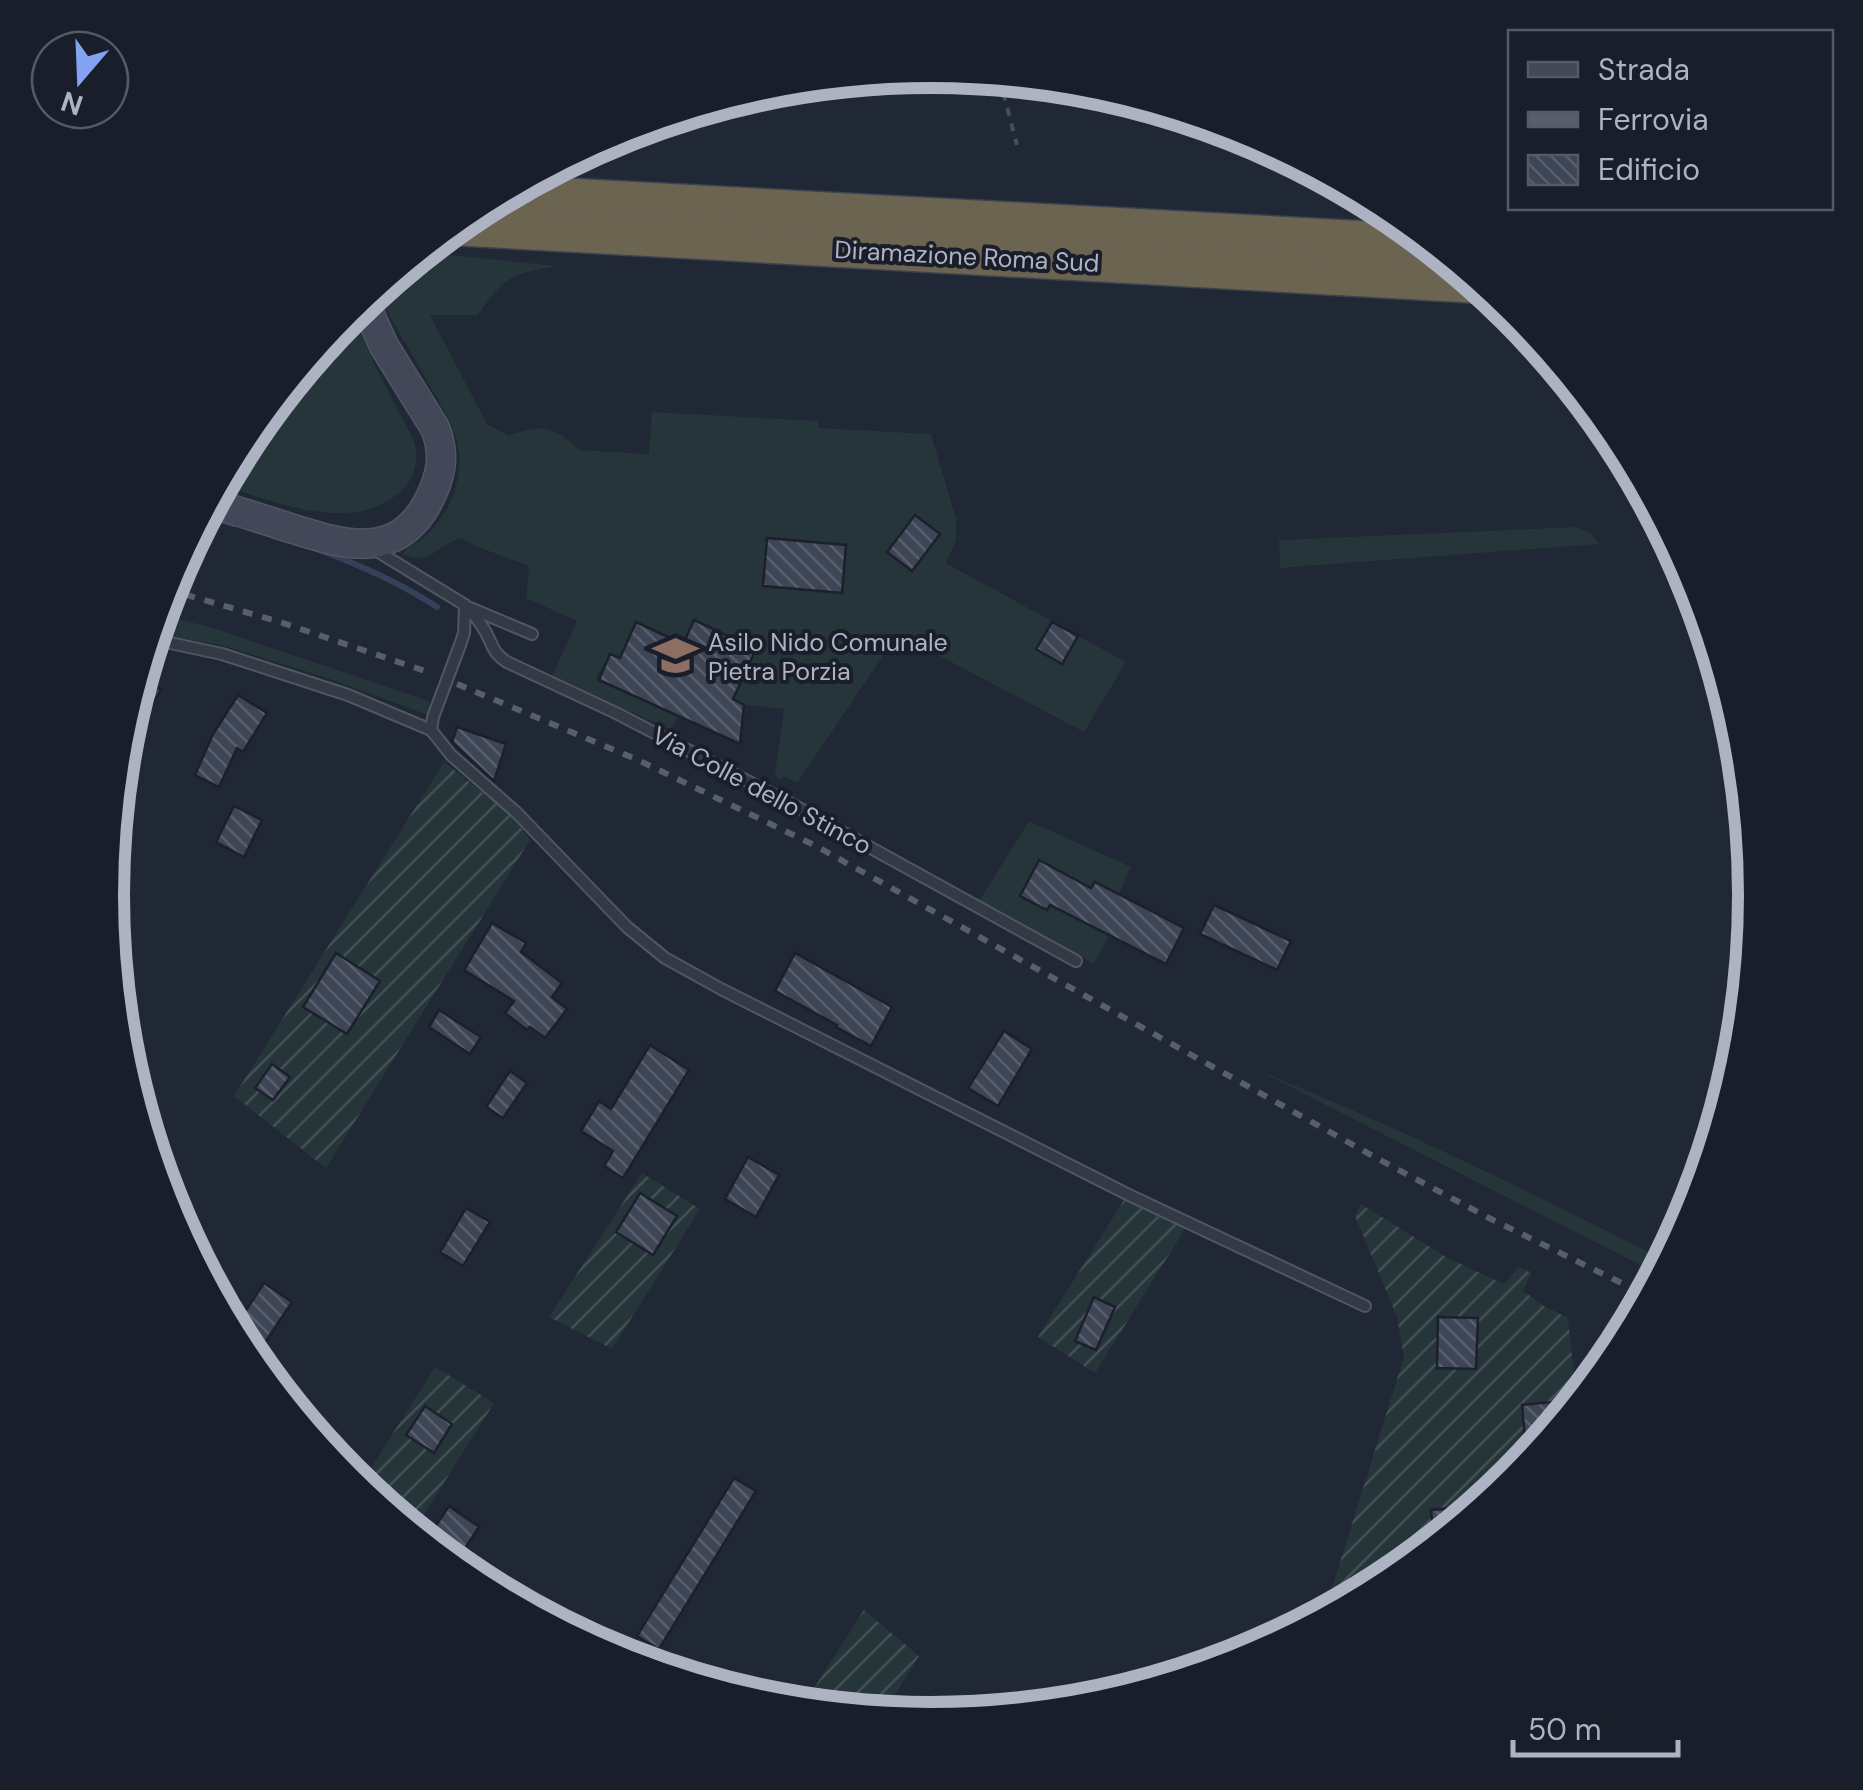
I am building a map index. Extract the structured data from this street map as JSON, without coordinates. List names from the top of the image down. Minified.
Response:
{"streets":{"highway":["Diramazione Roma Sud"],"lane":["Via Colle dello Stinco"]},"places":{"school or university":["Asilo Nido Comunale Pietra Porzia"]},"legend":["Strada","Ferrovia","Edificio"],"scale_bar":"50 m","north":"bottom"}
